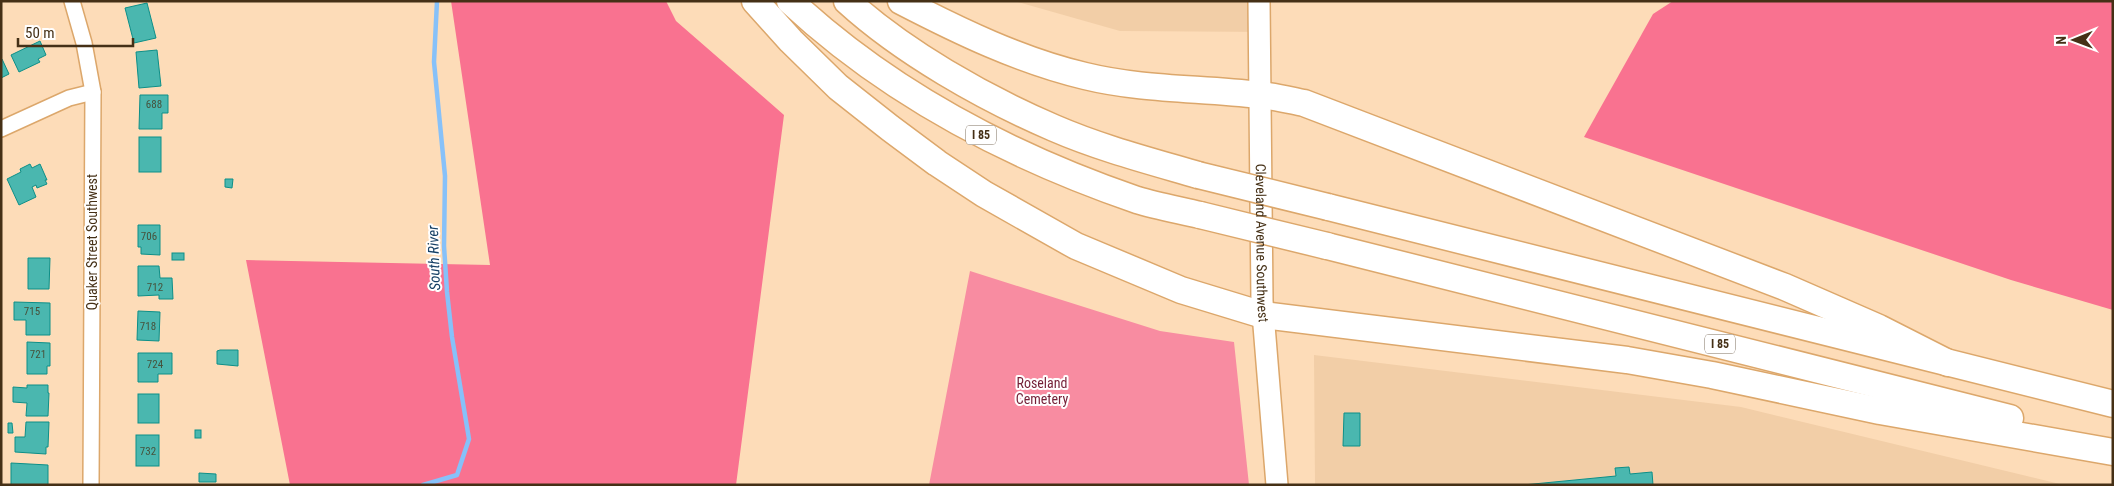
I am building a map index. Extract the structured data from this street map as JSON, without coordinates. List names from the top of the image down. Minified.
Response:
{"streets":{"highway":["I 85"],"main road":["Cleveland Avenue Southwest"],"street":["Quaker Street Southwest"]},"water":["South River"],"parks":["Roseland Cemetery"],"house_numbers":["688","706","712","715","718","721","724","732"],"scale_bar":"50 m","north":"left"}
